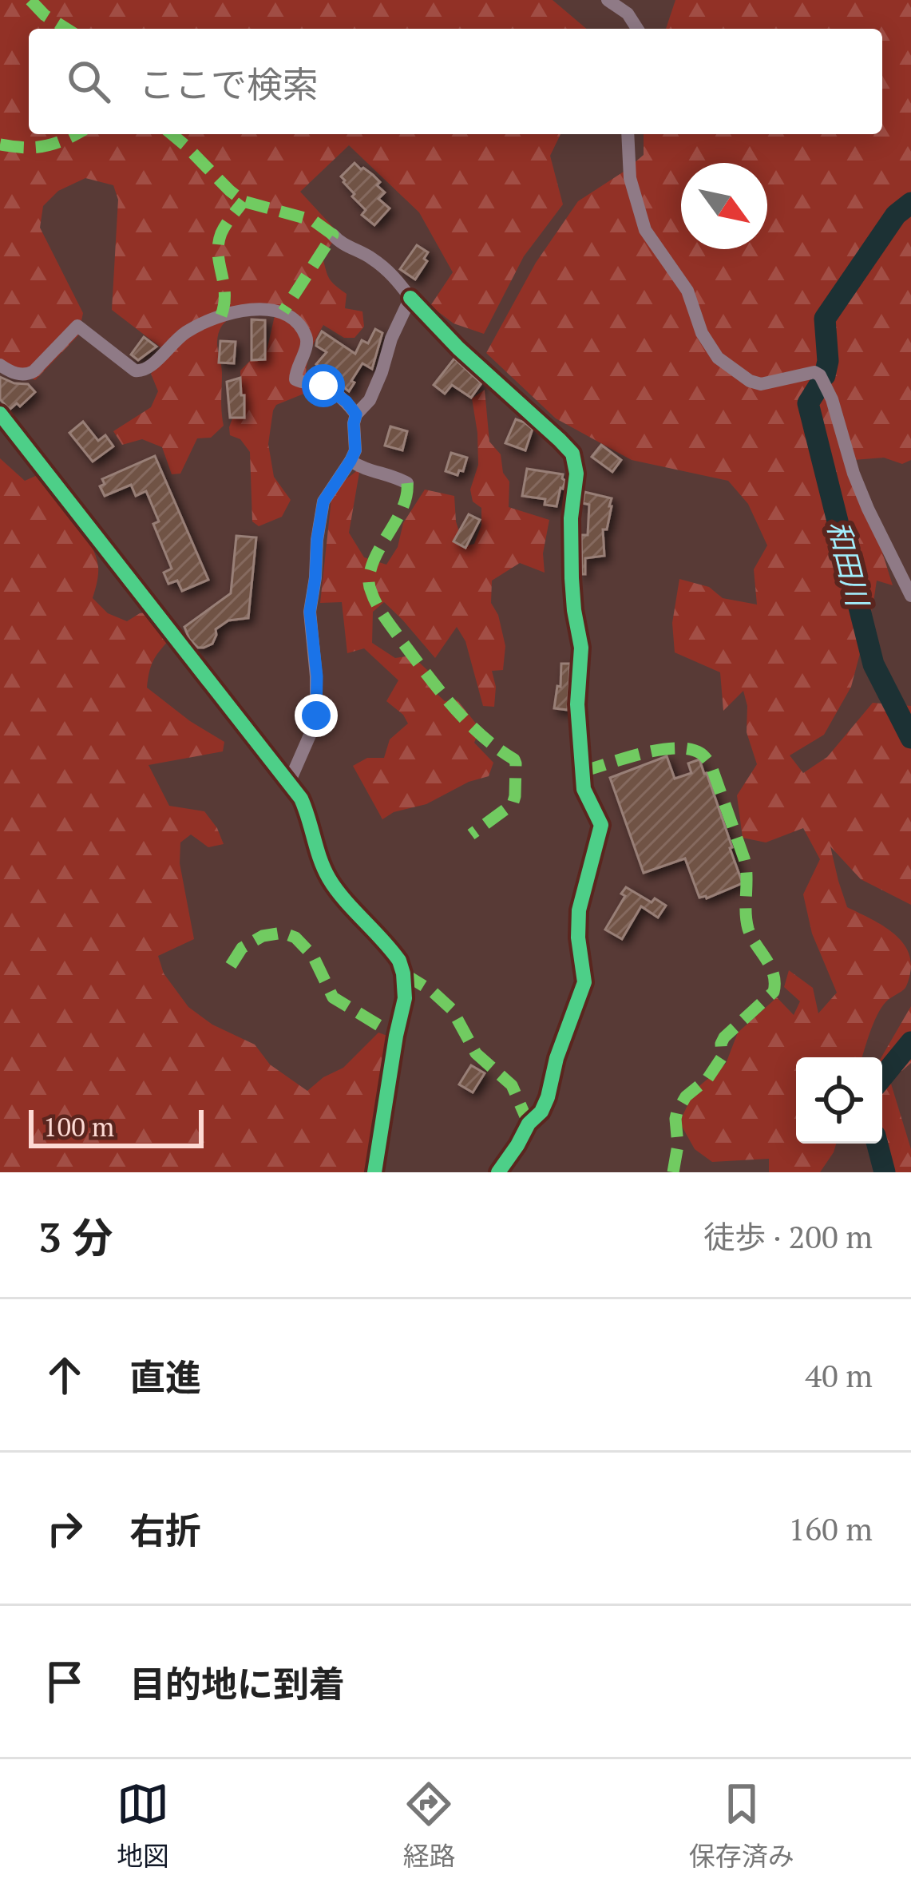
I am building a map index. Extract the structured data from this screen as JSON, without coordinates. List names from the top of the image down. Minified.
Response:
{"water":["和田川"],"scale_bar":"100 m","north":"bottom right","page":{"search":"ここで検索","scale":"100 m","heading":["3 分","徒歩 · 200 m"],"list":[["直進","40 m"],["右折","160 m"],"目的地に到着"],"nav":["地図","経路","保存済み"]}}
